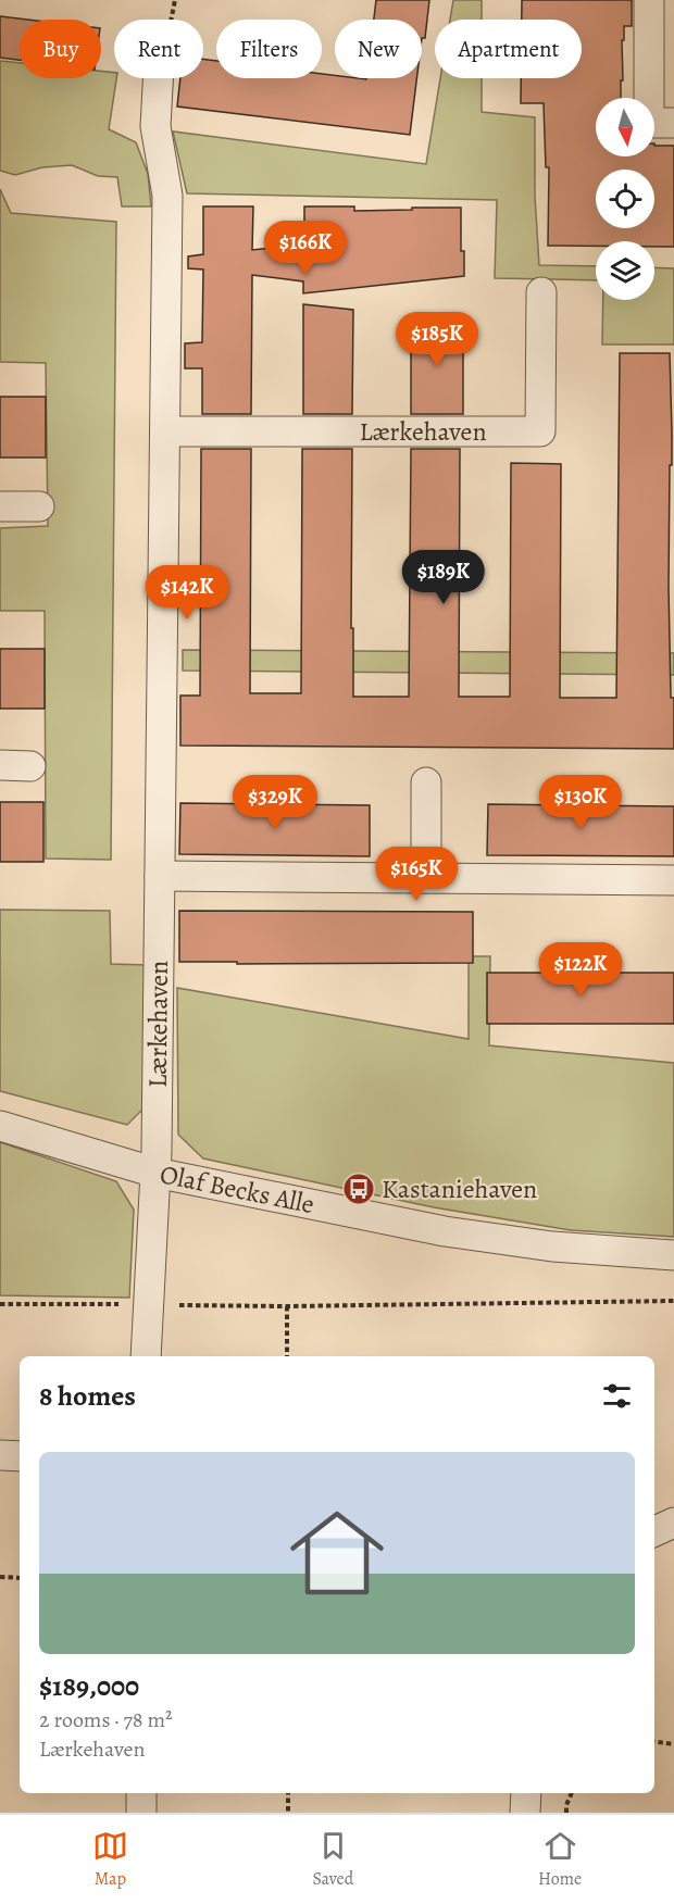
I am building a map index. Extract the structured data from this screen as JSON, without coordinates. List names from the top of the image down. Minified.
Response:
{"streets":{"street":["Lærkehaven","Olaf Becks Alle"]},"crossings":[["Lærkehaven","Olaf Becks Alle"]],"places":{"bus stop":["Kastaniehaven"]},"north":"bottom","page":{"chip":["Buy","Rent","Filters","New","Apartment"],"price":["$166K","$185K","$189K","$142K","$329K","$130K","$165K","$122K"],"heading":"8 homes","list":[{"name":"$189,000","note":"2 rooms · 78 m² · Lærkehaven"}],"tabs":["Map","Saved","Home"]}}
